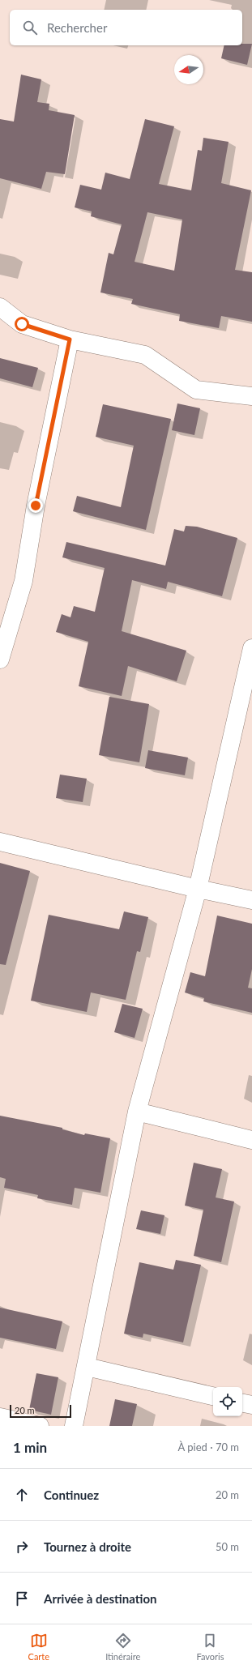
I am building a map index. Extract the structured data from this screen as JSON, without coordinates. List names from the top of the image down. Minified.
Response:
{"scale_bar":"20 m","north":"left","page":{"search":"Rechercher","scale":"20 m","heading":["1 min","À pied · 70 m"],"list":[["Continuez","20 m"],["Tournez à droite","50 m"],"Arrivée à destination"],"nav":["Carte","Itinéraire","Favoris"]}}
